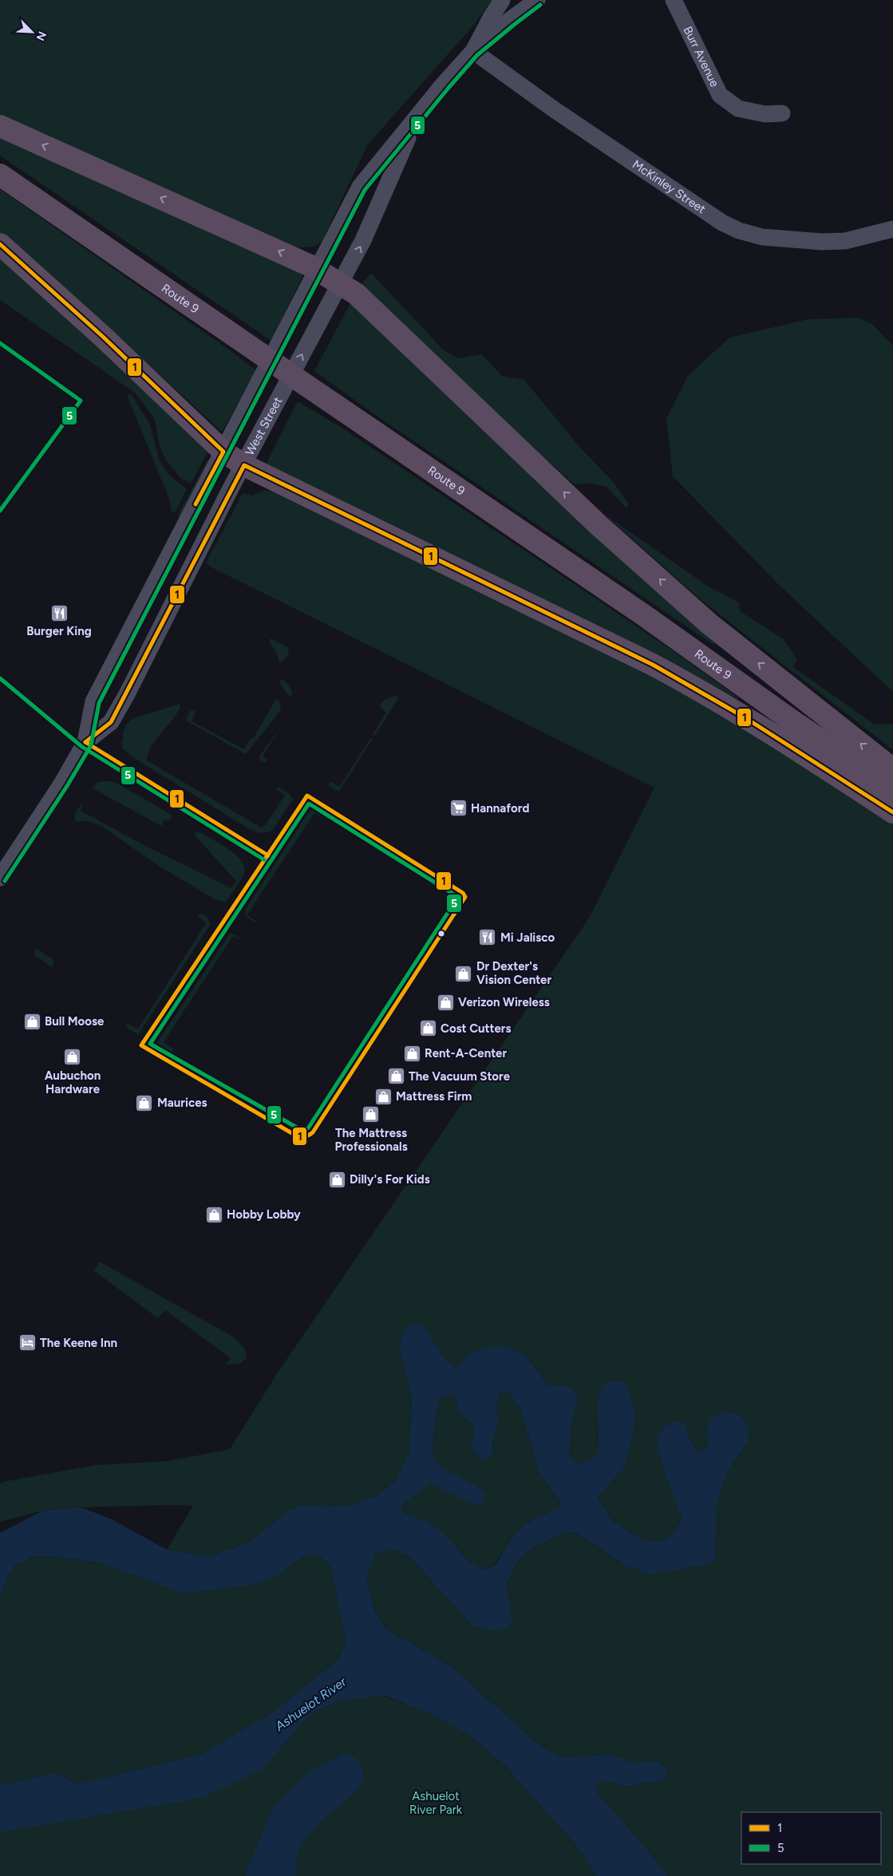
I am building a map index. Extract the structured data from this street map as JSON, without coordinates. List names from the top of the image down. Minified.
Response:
{"streets":{"highway":["Route 9"],"street":["Burr Avenue","McKinley Street","West Street"]},"crossings":[["McKinley Street","West Street"]],"water":["Ashuelot River"],"parks":["Ashuelot River Park"],"places":{"restaurant":["Burger King","Mi Jalisco"],"supermarket":["Hannaford"],"shop":["Dr Dexter's Vision Center","Verizon Wireless","Bull Moose","Cost Cutters","Rent-A-Center","Aubuchon Hardware","The Vacuum Store","Mattress Firm","Maurices","The Mattress Professionals","Dilly's For Kids","Hobby Lobby"],"hotel":["The Keene Inn"]},"lines":["transit line 5","transit line 1"],"legend":["1","5"],"north":"bottom right"}
